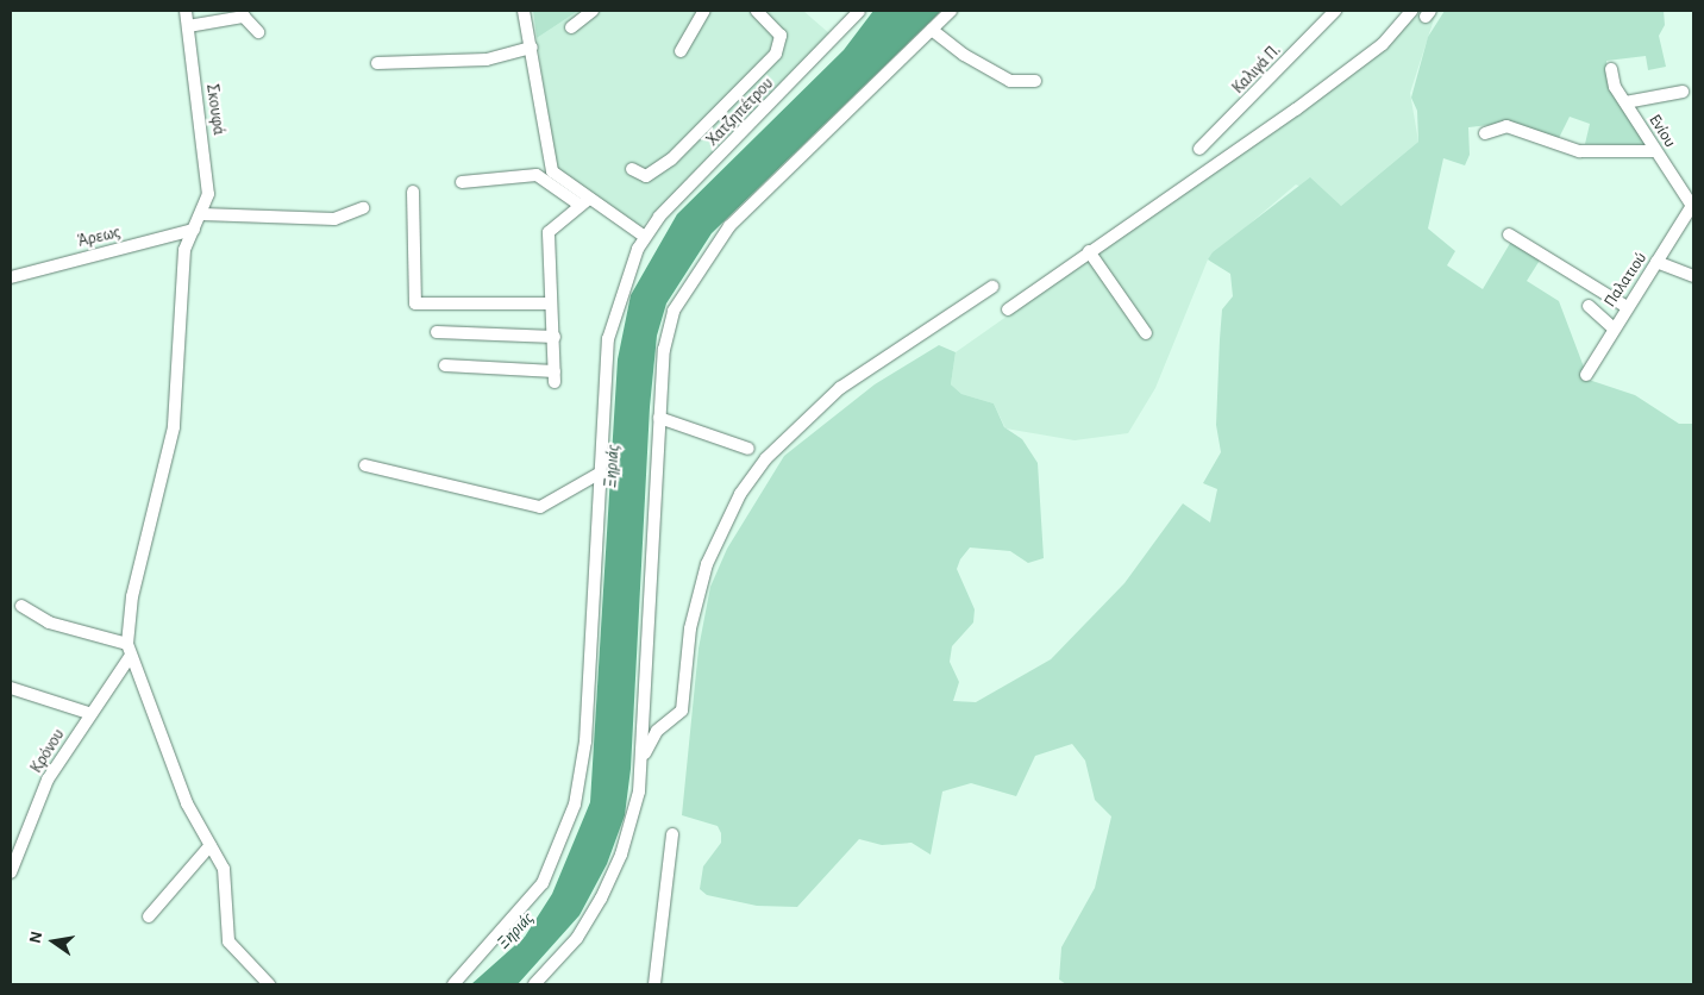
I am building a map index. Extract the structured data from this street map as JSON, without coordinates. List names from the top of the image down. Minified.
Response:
{"streets":{"street":["Καλιγά Π.","Σκουφά","Χατζηπέτρου","Ενίου","Άρεως","Παλατιού","Κρόνου"]},"crossings":[["Σκουφά","Άρεως"],["Σκουφά","Κρόνου"],["Ενίου","Παλατιού"]],"water":["Ξηριάς"],"north":"left"}
